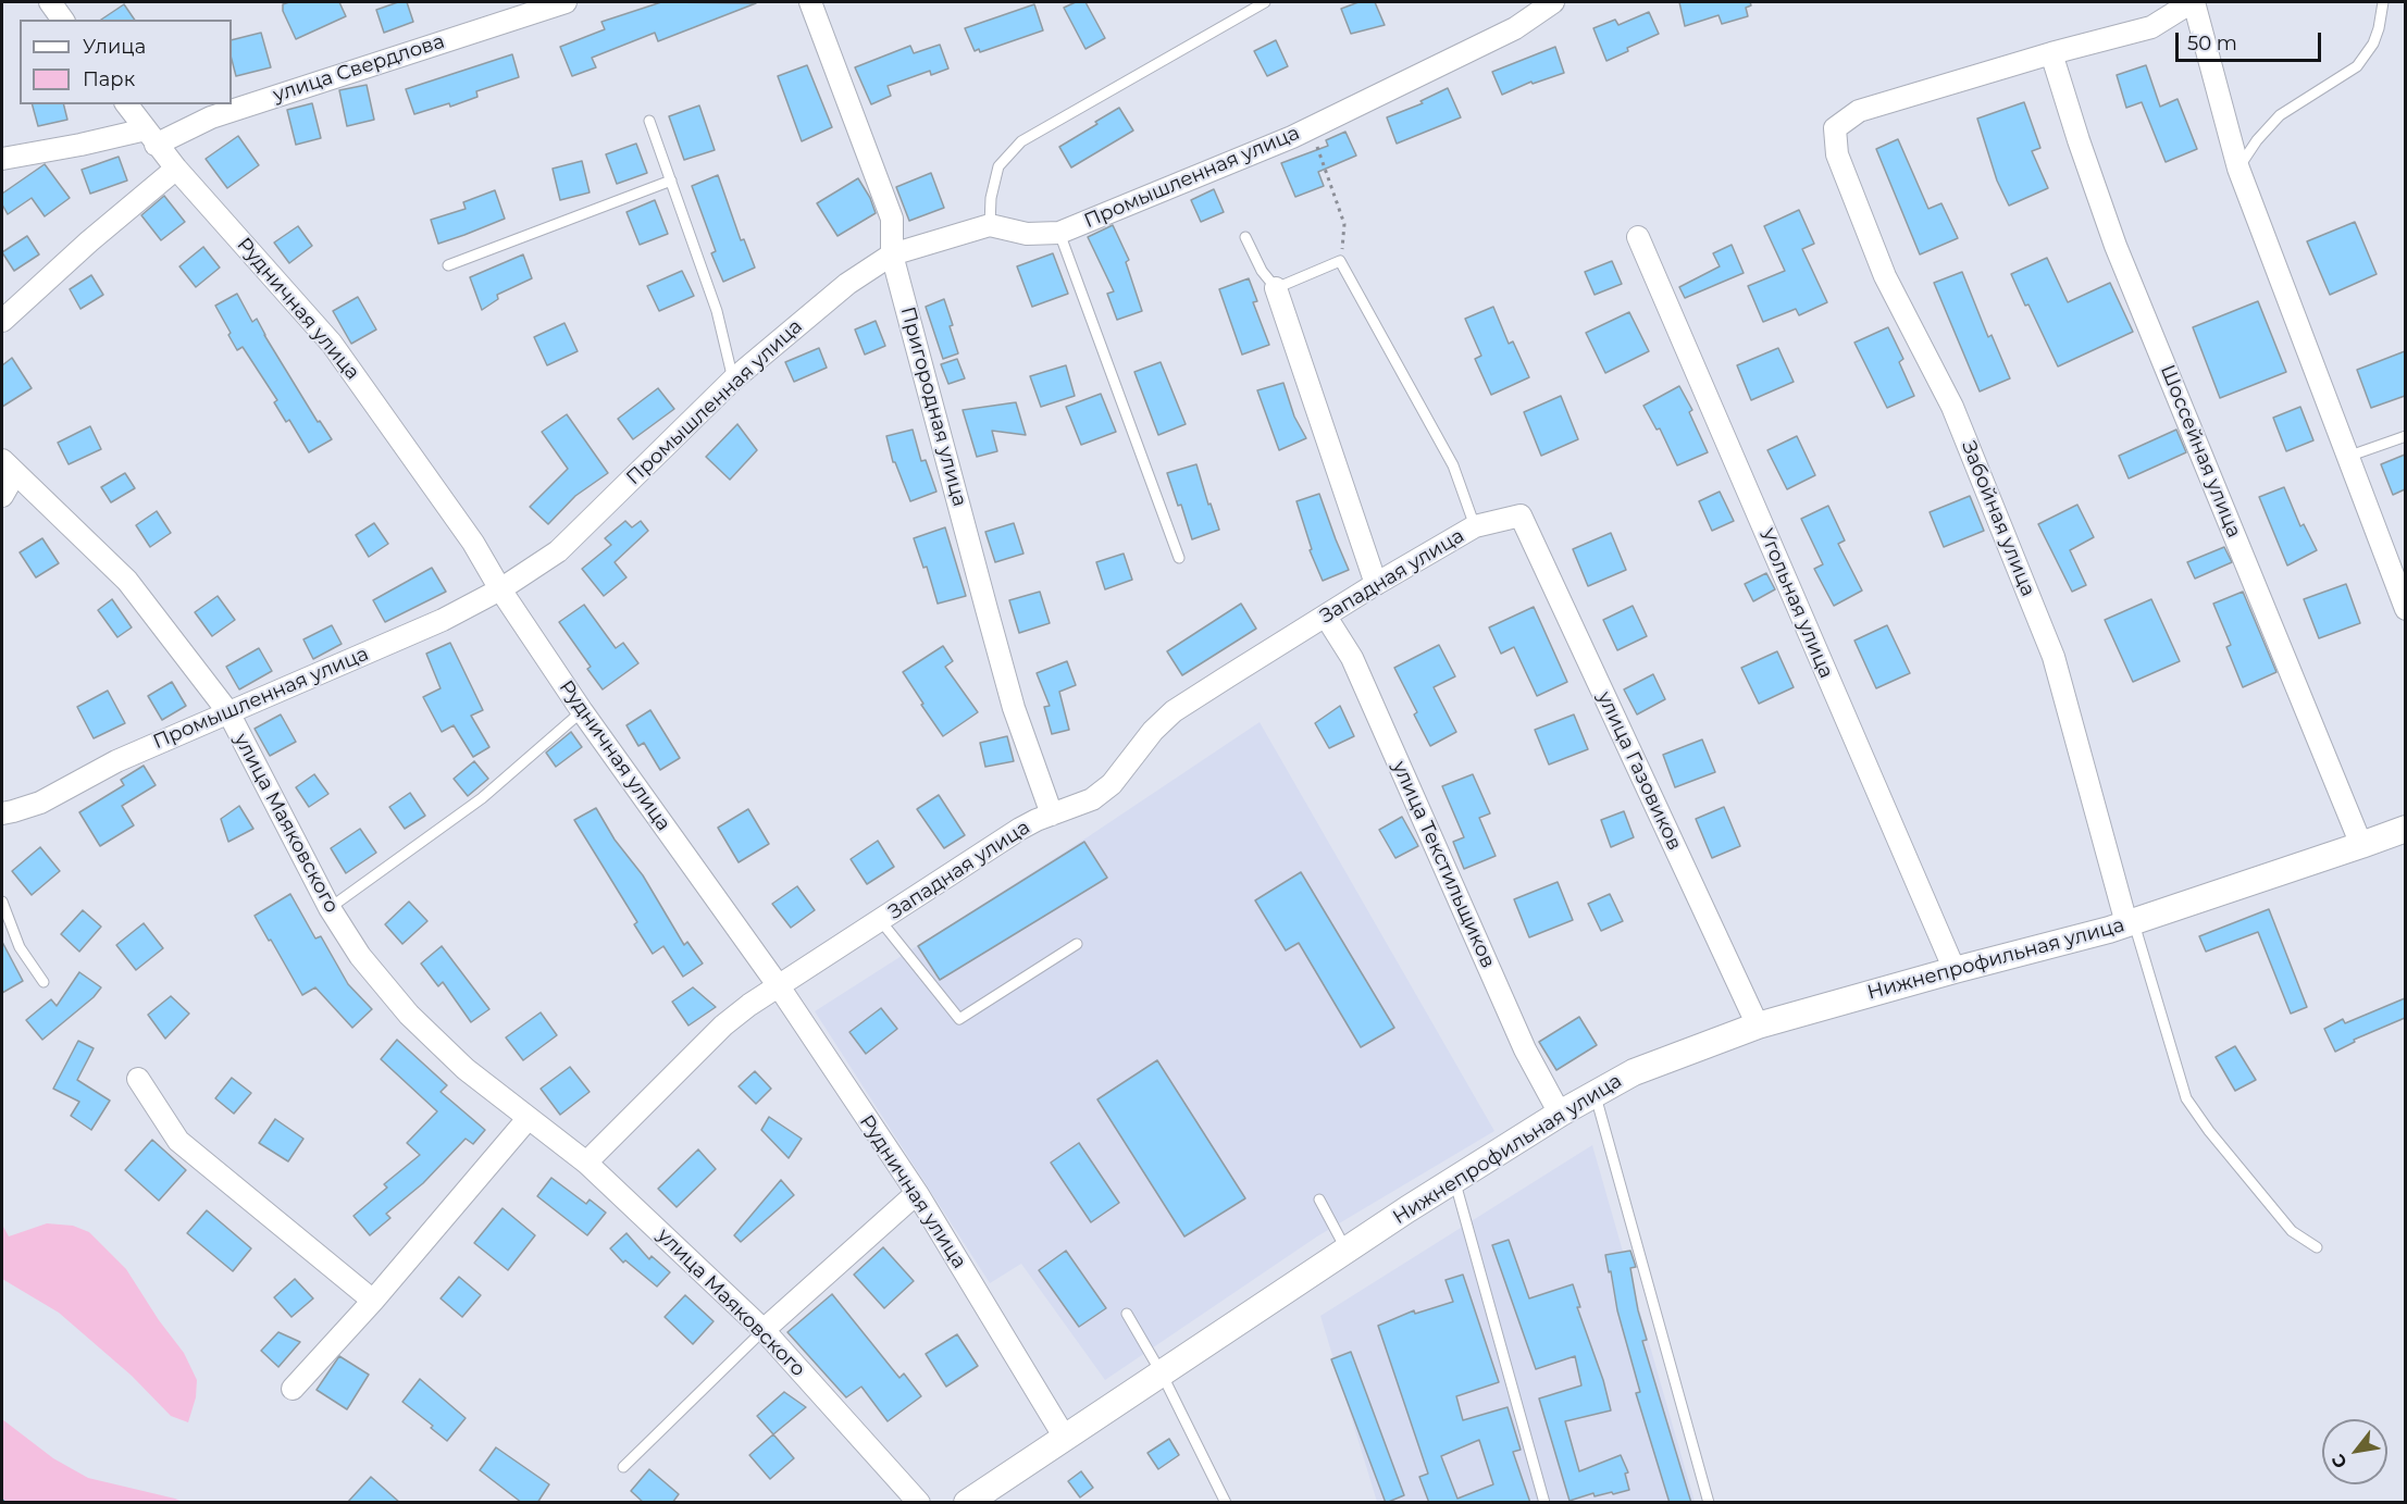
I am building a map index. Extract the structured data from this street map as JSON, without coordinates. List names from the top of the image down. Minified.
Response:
{"streets":{"street":["улица Свердлова","Промышленная улица","Рудничная улица","Пригородная улица","Шоссейная улица","Забойная улица","Западная улица","Угольная улица","улица Газовиков","улица Маяковского","улица Текстильщиков","Нижнепрофильная улица"]},"crossings":[["улица Свердлова","Рудничная улица"],["Промышленная улица","Рудничная улица"],["Промышленная улица","Пригородная улица"],["Промышленная улица","улица Маяковского"],["Рудничная улица","Западная улица"],["Рудничная улица","Нижнепрофильная улица"],["Пригородная улица","Западная улица"],["Шоссейная улица","Забойная улица"],["Шоссейная улица","Нижнепрофильная улица"],["Забойная улица","Нижнепрофильная улица"],["Западная улица","улица Газовиков"],["Западная улица","улица Маяковского"],["Западная улица","улица Текстильщиков"],["Угольная улица","Нижнепрофильная улица"],["улица Газовиков","Нижнепрофильная улица"],["улица Текстильщиков","Нижнепрофильная улица"]],"legend":["Улица","Парк"],"scale_bar":"50 m","north":"bottom left"}
